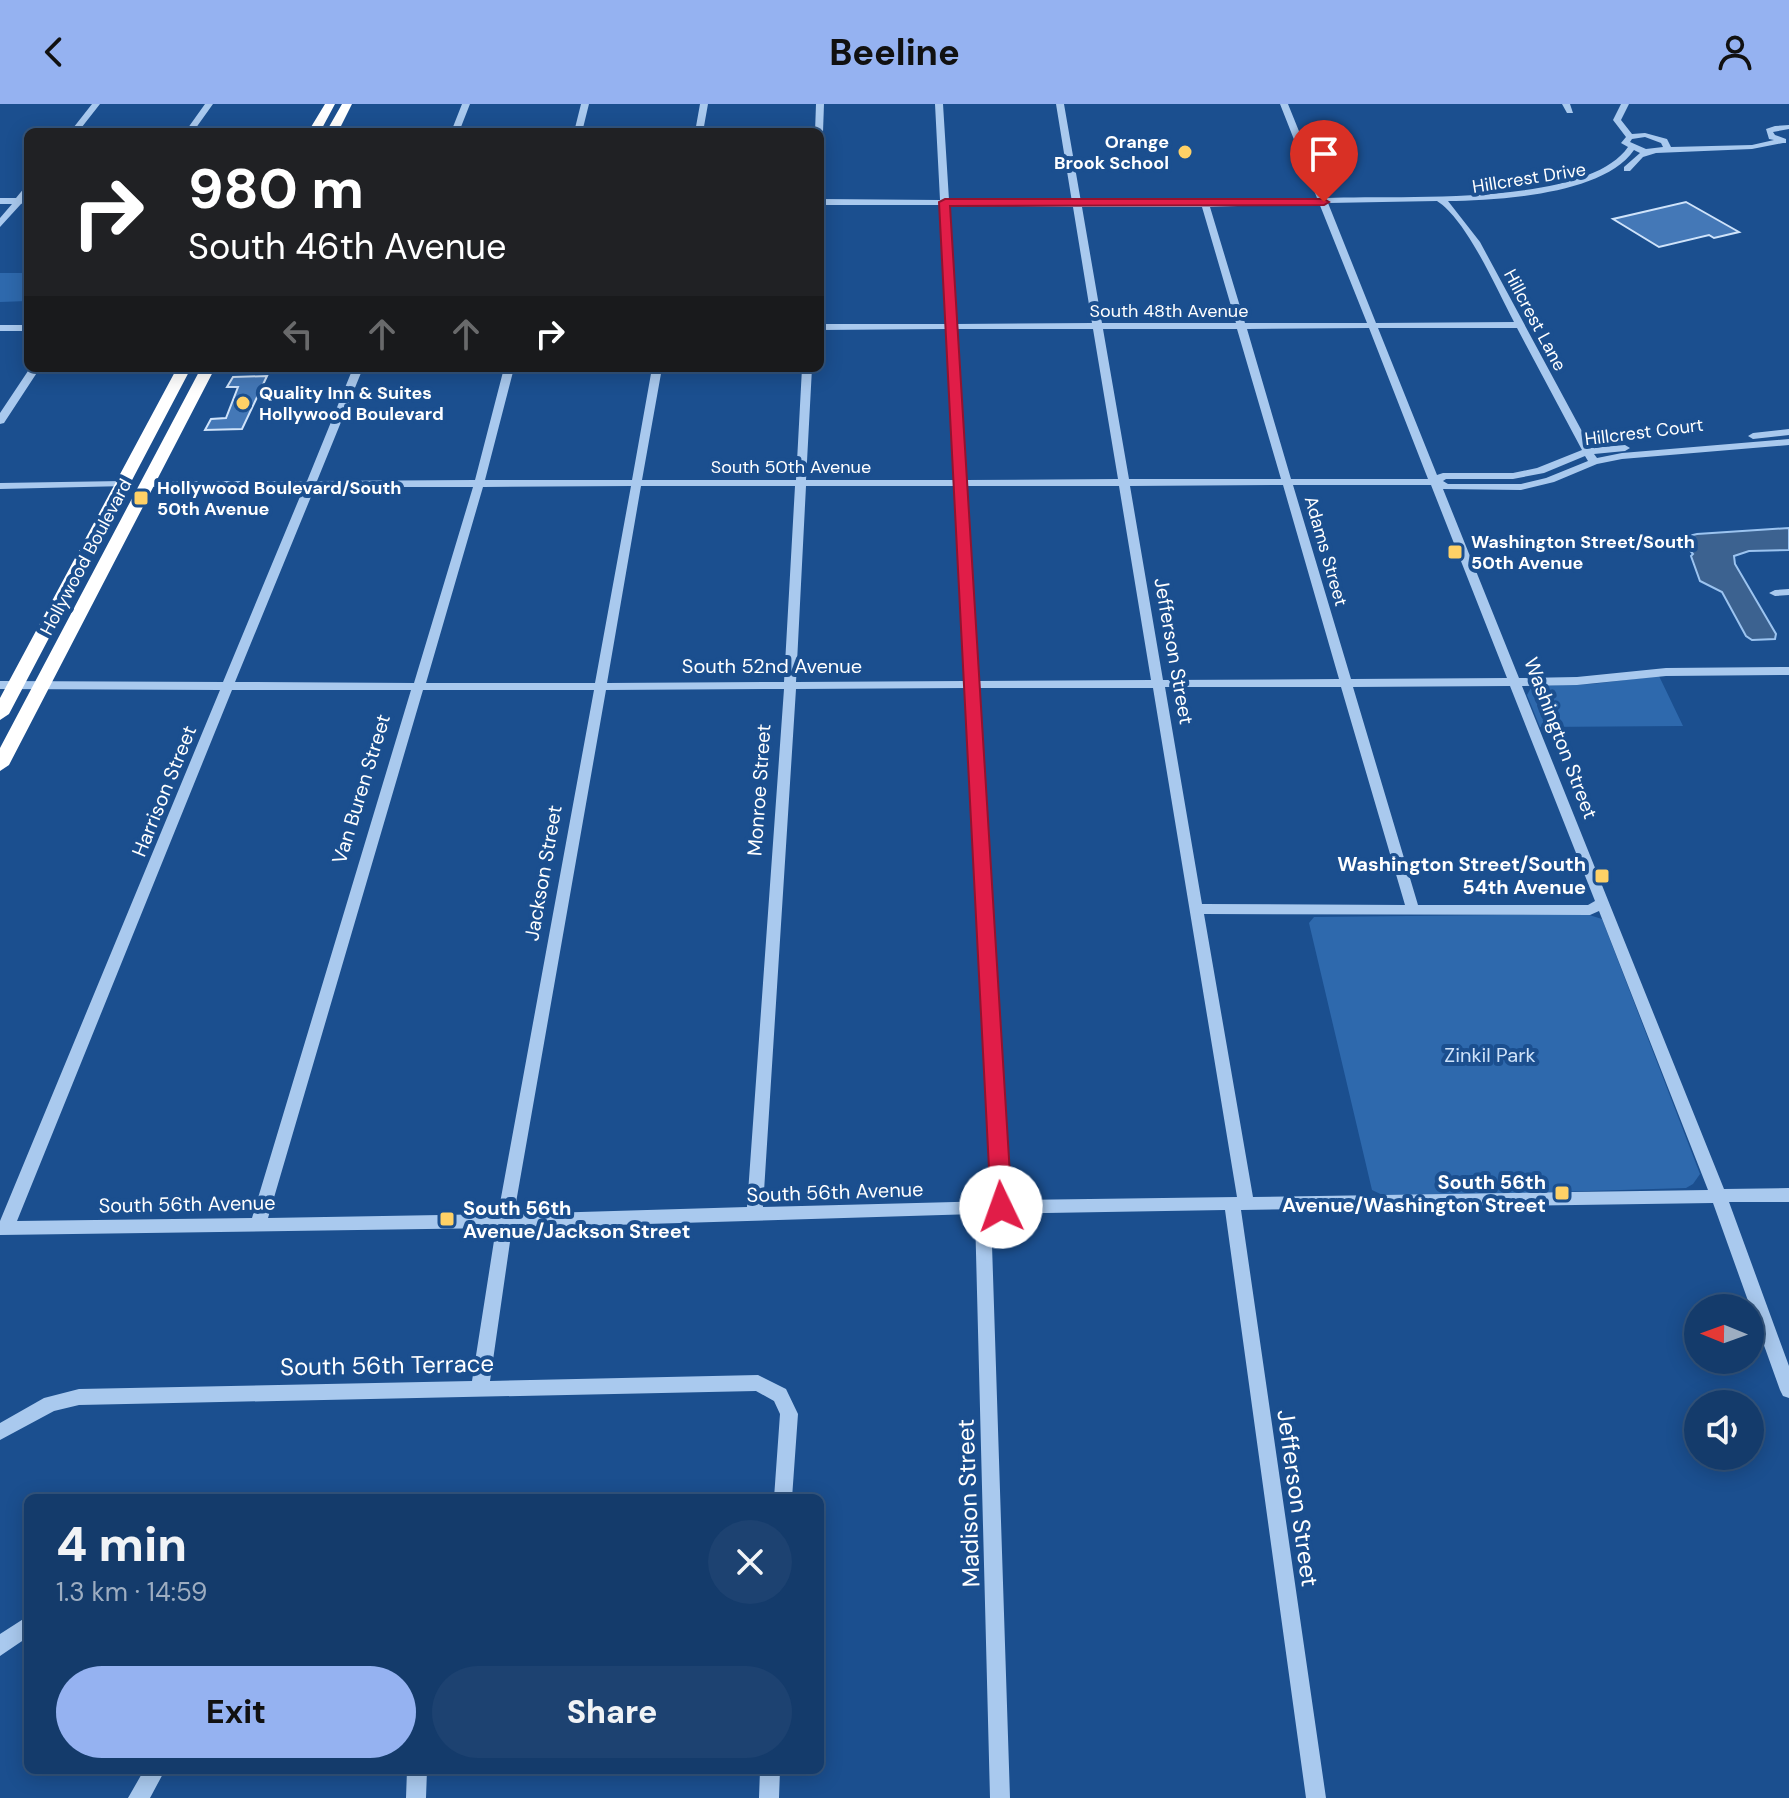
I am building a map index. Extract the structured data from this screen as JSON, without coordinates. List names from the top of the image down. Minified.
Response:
{"streets":{"highway":["Hollywood Boulevard"],"street":["Hillcrest Drive","South 48th Avenue","Hillcrest Lane","Hillcrest Court","South 50th Avenue","Adams Street","Jefferson Street","South 52nd Avenue","Washington Street","Van Buren Street","Monroe Street","Harrison Street","Jackson Street","South 56th Avenue","South 56th Terrace","Madison Street"]},"crossings":[["Hillcrest Drive","Hillcrest Lane"],["South 48th Avenue","Hillcrest Lane"],["South 48th Avenue","Adams Street"],["South 48th Avenue","Jefferson Street"],["South 48th Avenue","Washington Street"],["South 48th Avenue","Madison Street"],["Hillcrest Lane","Hillcrest Court"],["Hillcrest Court","South 50th Avenue"],["Hillcrest Court","Washington Street"],["South 50th Avenue","Adams Street"],["South 50th Avenue","Hollywood Boulevard"],["South 50th Avenue","Jefferson Street"],["South 50th Avenue","Washington Street"],["South 50th Avenue","Van Buren Street"],["South 50th Avenue","Monroe Street"],["South 50th Avenue","Harrison Street"],["South 50th Avenue","Jackson Street"],["South 50th Avenue","Madison Street"],["Adams Street","South 52nd Avenue"],["Hollywood Boulevard","South 52nd Avenue"],["Jefferson Street","South 52nd Avenue"],["Jefferson Street","South 56th Avenue"],["South 52nd Avenue","Washington Street"],["South 52nd Avenue","Van Buren Street"],["South 52nd Avenue","Monroe Street"],["South 52nd Avenue","Harrison Street"],["South 52nd Avenue","Jackson Street"],["South 52nd Avenue","Madison Street"],["Washington Street","South 56th Avenue"],["Van Buren Street","South 56th Avenue"],["Monroe Street","South 56th Avenue"],["Harrison Street","South 56th Avenue"],["Jackson Street","South 56th Avenue"],["Jackson Street","South 56th Terrace"],["South 56th Avenue","Madison Street"]],"parks":["Zinkil Park"],"places":{"other":["Orange Brook School","Quality Inn & Suites Hollywood Boulevard"],"transit":["Hollywood Boulevard/South 50th Avenue","Washington Street/South 50th Avenue","Washington Street/South 54th Avenue","South 56th Avenue/Washington Street","South 56th Avenue/Jackson Street"]},"north":"left","page":{"header":"Beeline","turn":["980 m","South 46th Avenue"],"heading":["4 min","1.3 km · 14:59"],"buttons":["Exit","Share"]}}
